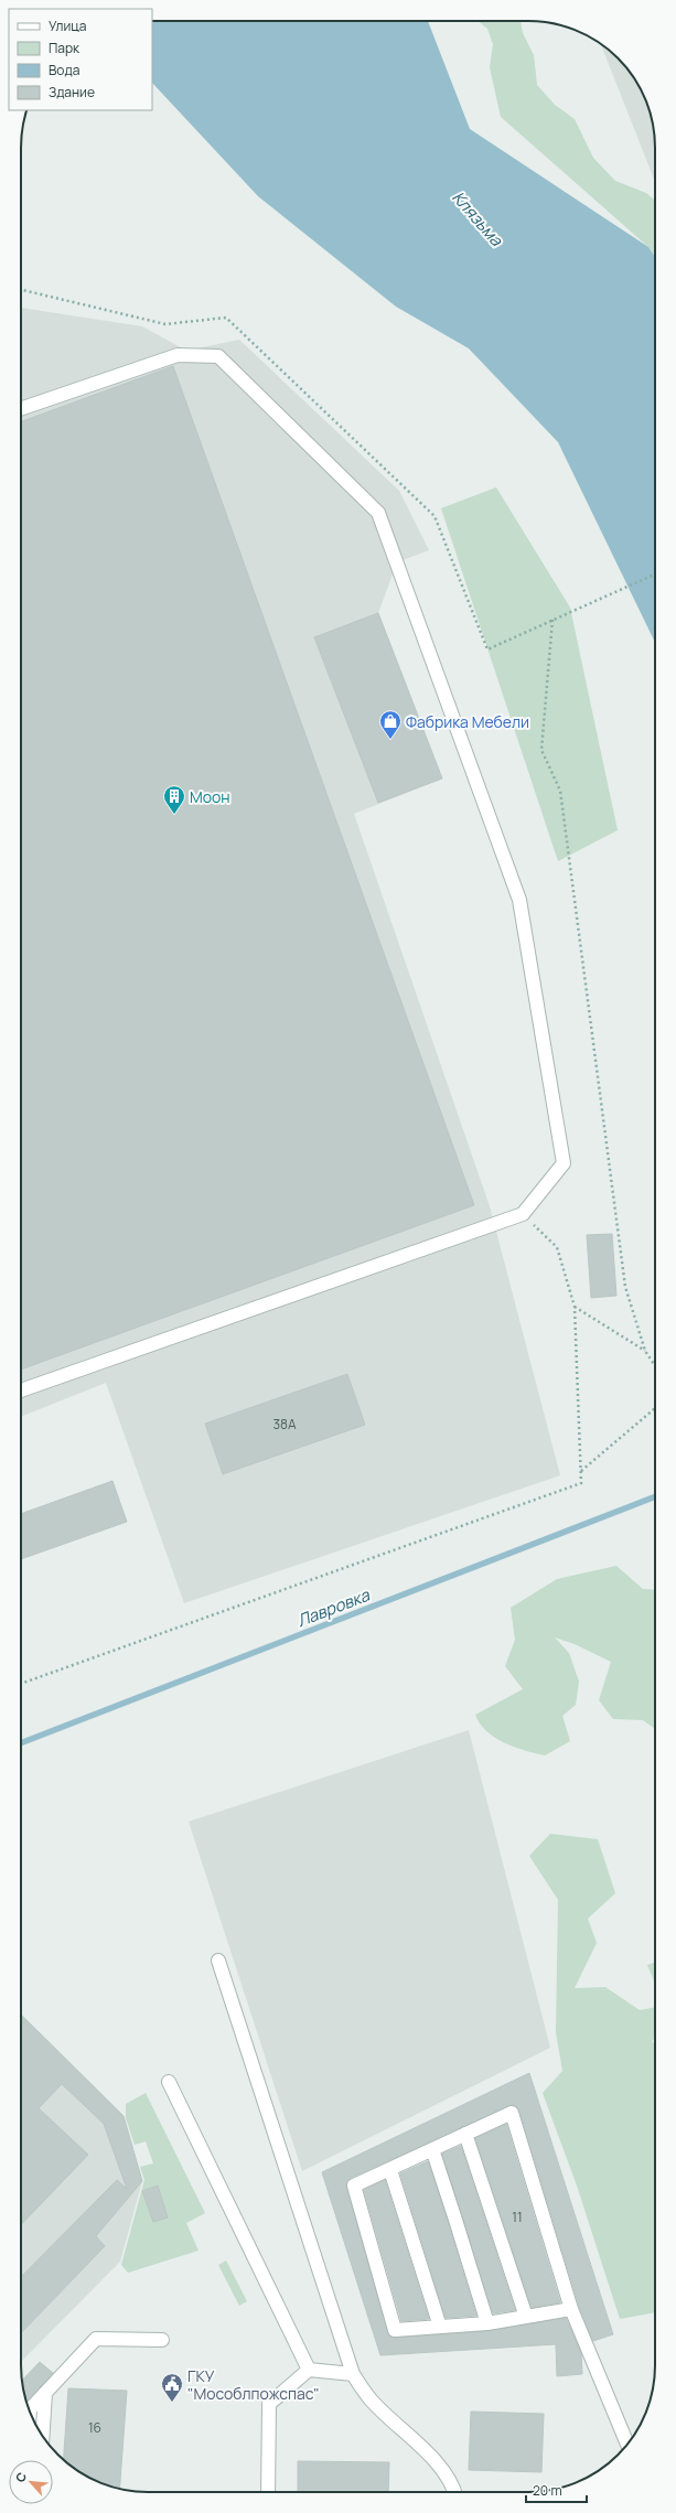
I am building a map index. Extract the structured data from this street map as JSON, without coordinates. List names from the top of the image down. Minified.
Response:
{"water":["Клязьма","Лавровка"],"places":{"shop":["Фабрика Мебели"],"building":["Моон"],"public building":["ГКУ \"Мособлпожспас\""]},"house_numbers":["38А","11","16"],"legend":["Улица","Парк","Вода","Здание"],"scale_bar":"20 m","north":"top left"}
